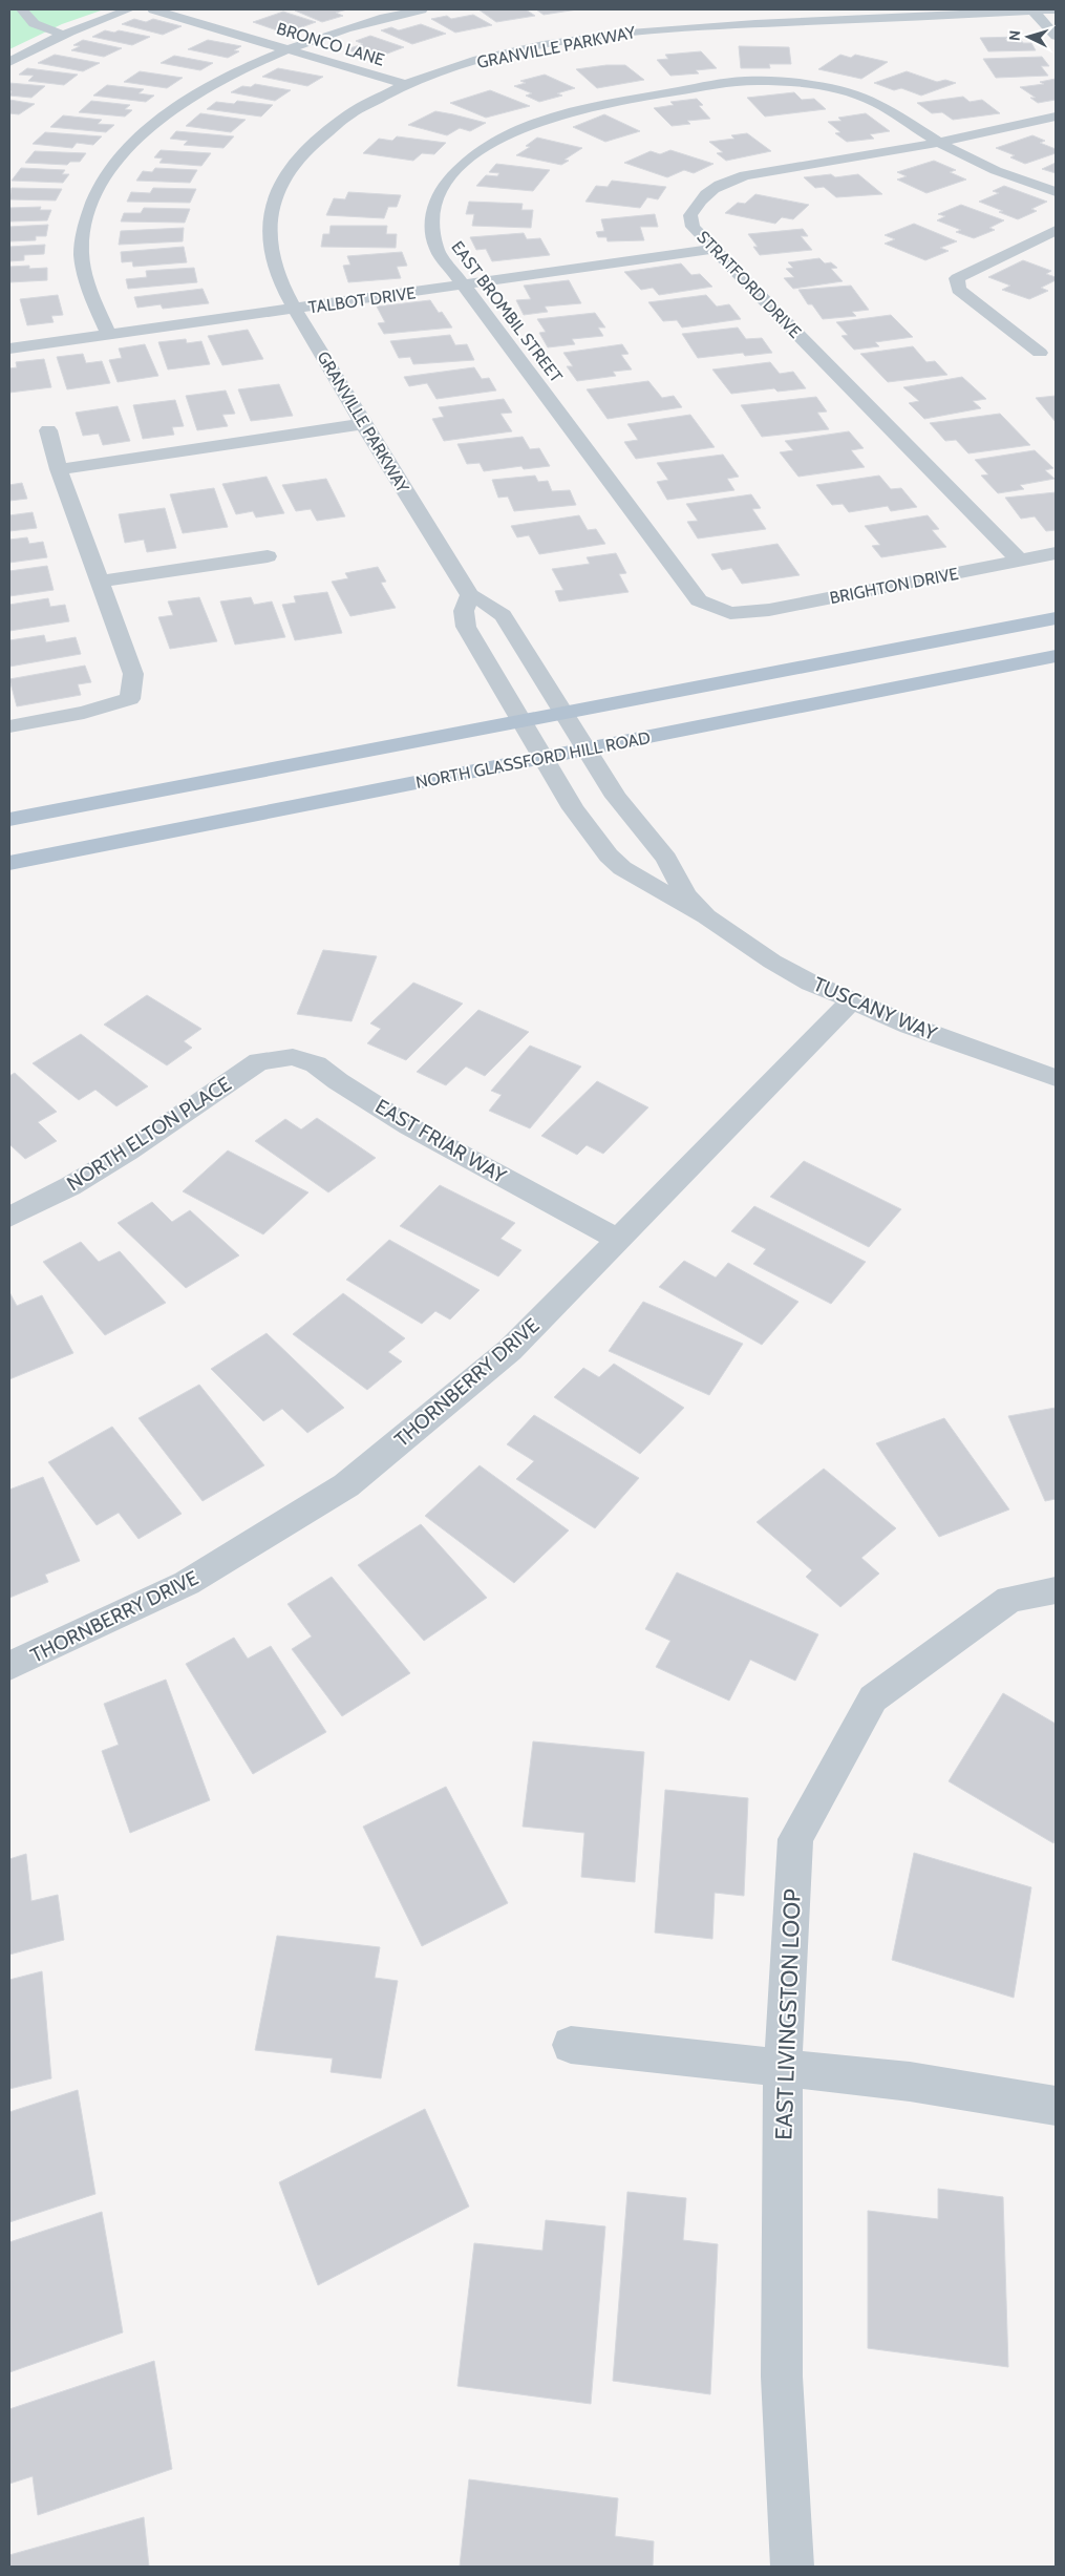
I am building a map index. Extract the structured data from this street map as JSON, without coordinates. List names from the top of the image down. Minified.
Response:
{"streets":{"main road":["NORTH GLASSFORD HILL ROAD"],"street":["BRONCO LANE","GRANVILLE PARKWAY","STRATFORD DRIVE","TALBOT DRIVE","EAST BROMBIL STREET","BRIGHTON DRIVE","TUSCANY WAY","NORTH ELTON PLACE","EAST FRIAR WAY","THORNBERRY DRIVE","EAST LIVINGSTON LOOP"]},"crossings":[["BRONCO LANE","GRANVILLE PARKWAY"],["GRANVILLE PARKWAY","TALBOT DRIVE"],["STRATFORD DRIVE","TALBOT DRIVE"],["STRATFORD DRIVE","EAST BROMBIL STREET"],["STRATFORD DRIVE","BRIGHTON DRIVE"],["TALBOT DRIVE","EAST BROMBIL STREET"],["EAST BROMBIL STREET","BRIGHTON DRIVE"],["NORTH GLASSFORD HILL ROAD","TUSCANY WAY"],["TUSCANY WAY","THORNBERRY DRIVE"],["NORTH ELTON PLACE","EAST FRIAR WAY"],["EAST FRIAR WAY","THORNBERRY DRIVE"]],"north":"left"}
